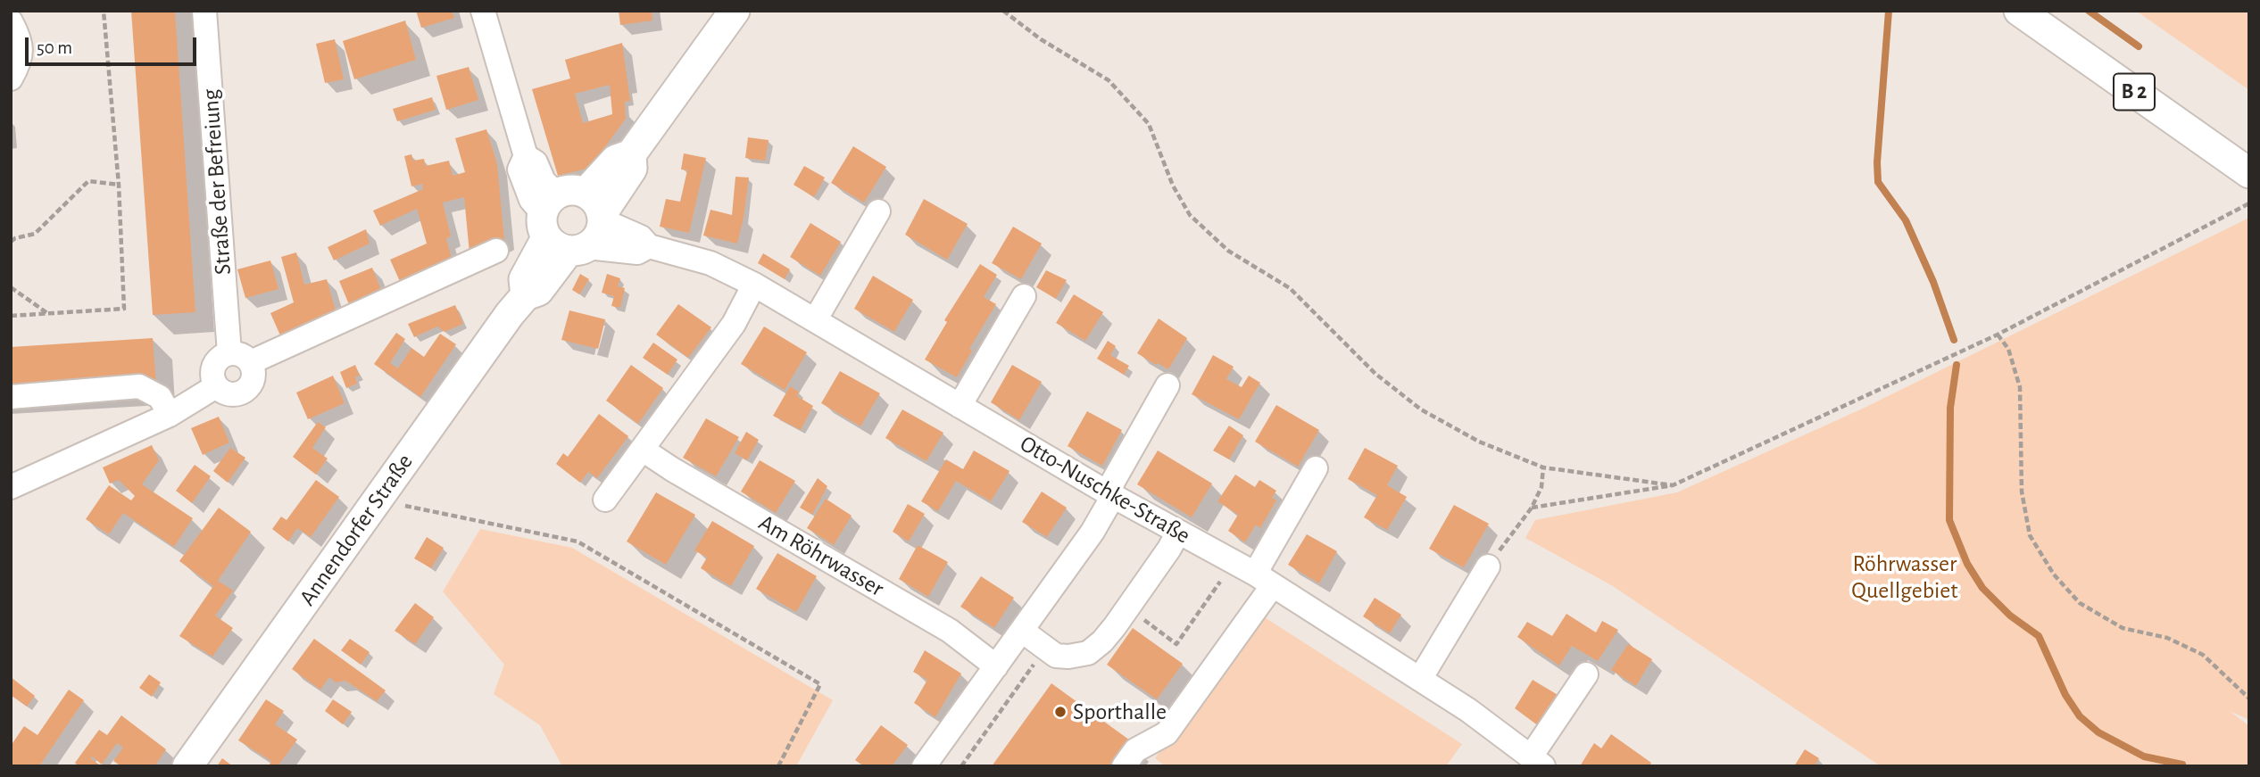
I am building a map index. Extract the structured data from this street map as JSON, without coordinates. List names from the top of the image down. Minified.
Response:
{"streets":{"main road":["B 2","Annendorfer Straße"],"street":["Straße der Befreiung","Otto-Nuschke-Straße","Am Röhrwasser"]},"crossings":[["Otto-Nuschke-Straße","Annendorfer Straße"]],"parks":["Röhrwasser Quellgebiet"],"places":["Sporthalle"],"scale_bar":"50 m"}
